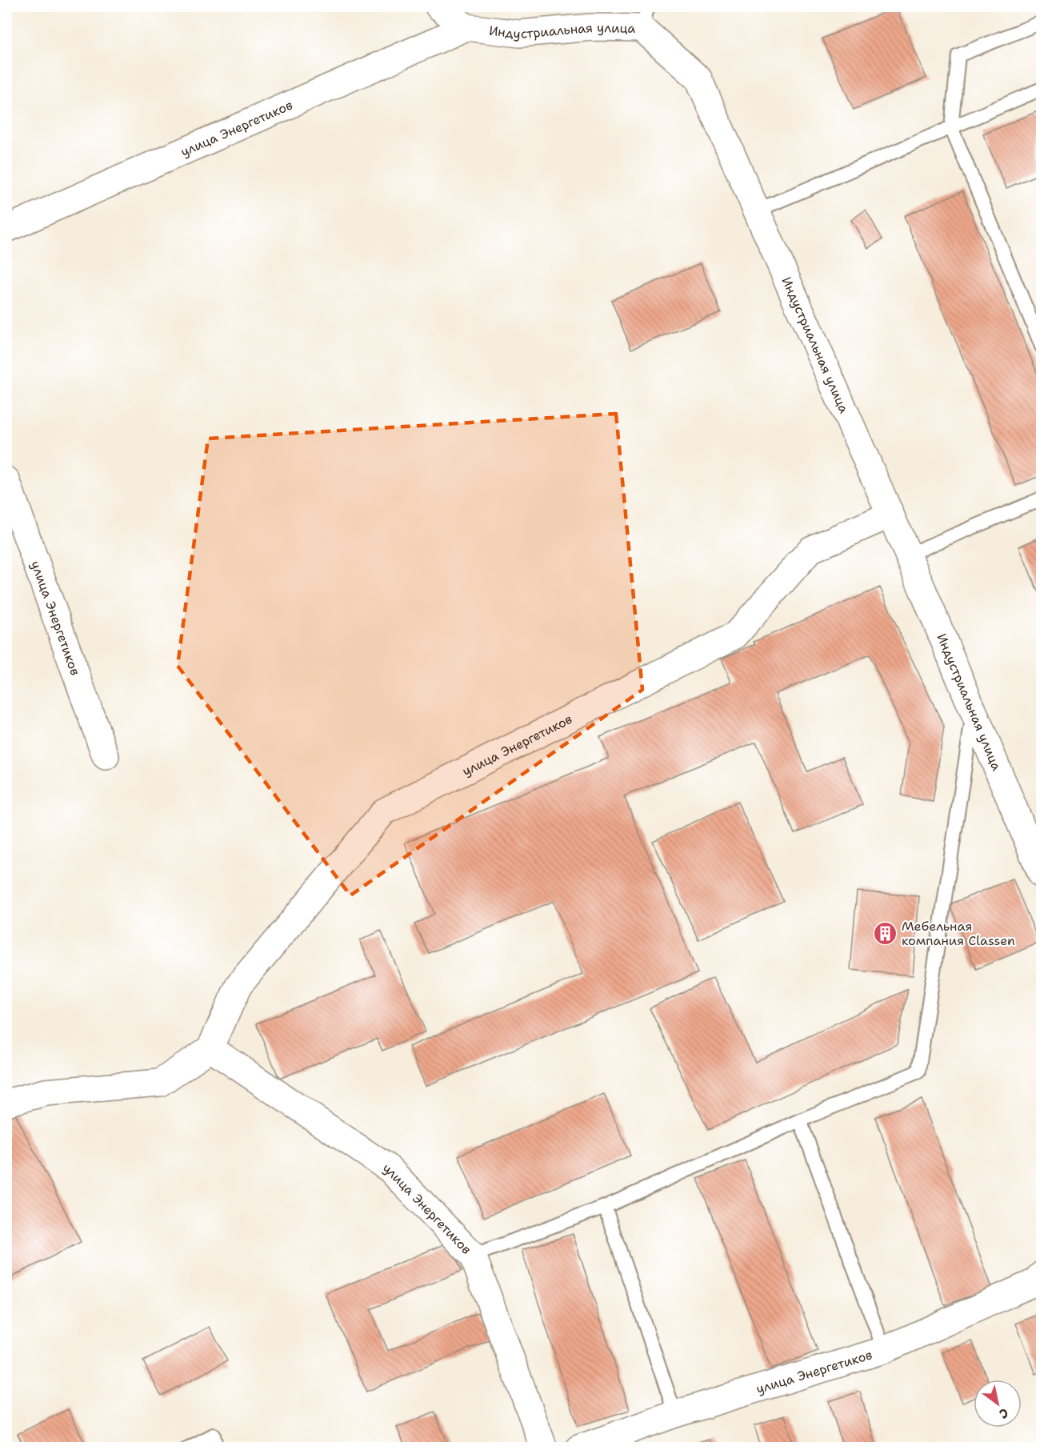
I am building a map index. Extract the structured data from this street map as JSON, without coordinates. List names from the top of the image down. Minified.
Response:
{"streets":{"street":["Индустриальная улица","улица Энергетиков"]},"crossings":[["Индустриальная улица","улица Энергетиков"]],"places":{"building":["Мебельная компания Сlassen"]},"north":"bottom right"}
